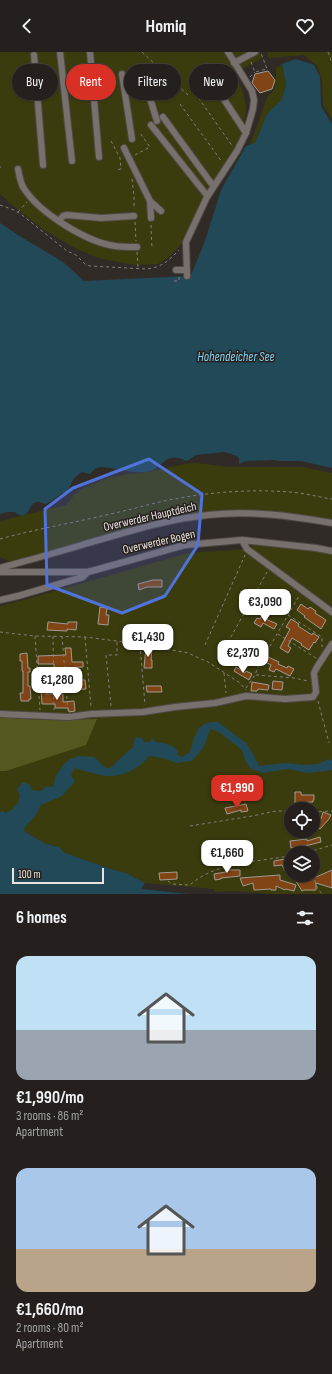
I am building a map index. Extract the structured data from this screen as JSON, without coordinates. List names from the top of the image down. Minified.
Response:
{"streets":{"street":["Overwerder Hauptdeich","Overwerder Bogen"]},"water":["Hohendeicher See"],"scale_bar":"100 m","page":{"header":"Homiq","chip":["Buy","Rent","Filters","New"],"price":["€3,090","€1,430","€2,370","€1,280","€1,990","€1,660"],"scale":"100 m","heading":"6 homes","list":[{"name":"€1,990/mo","note":"3 rooms · 86 m² · Apartment"},{"name":"€1,660/mo","note":"2 rooms · 80 m² · Apartment"}]}}
